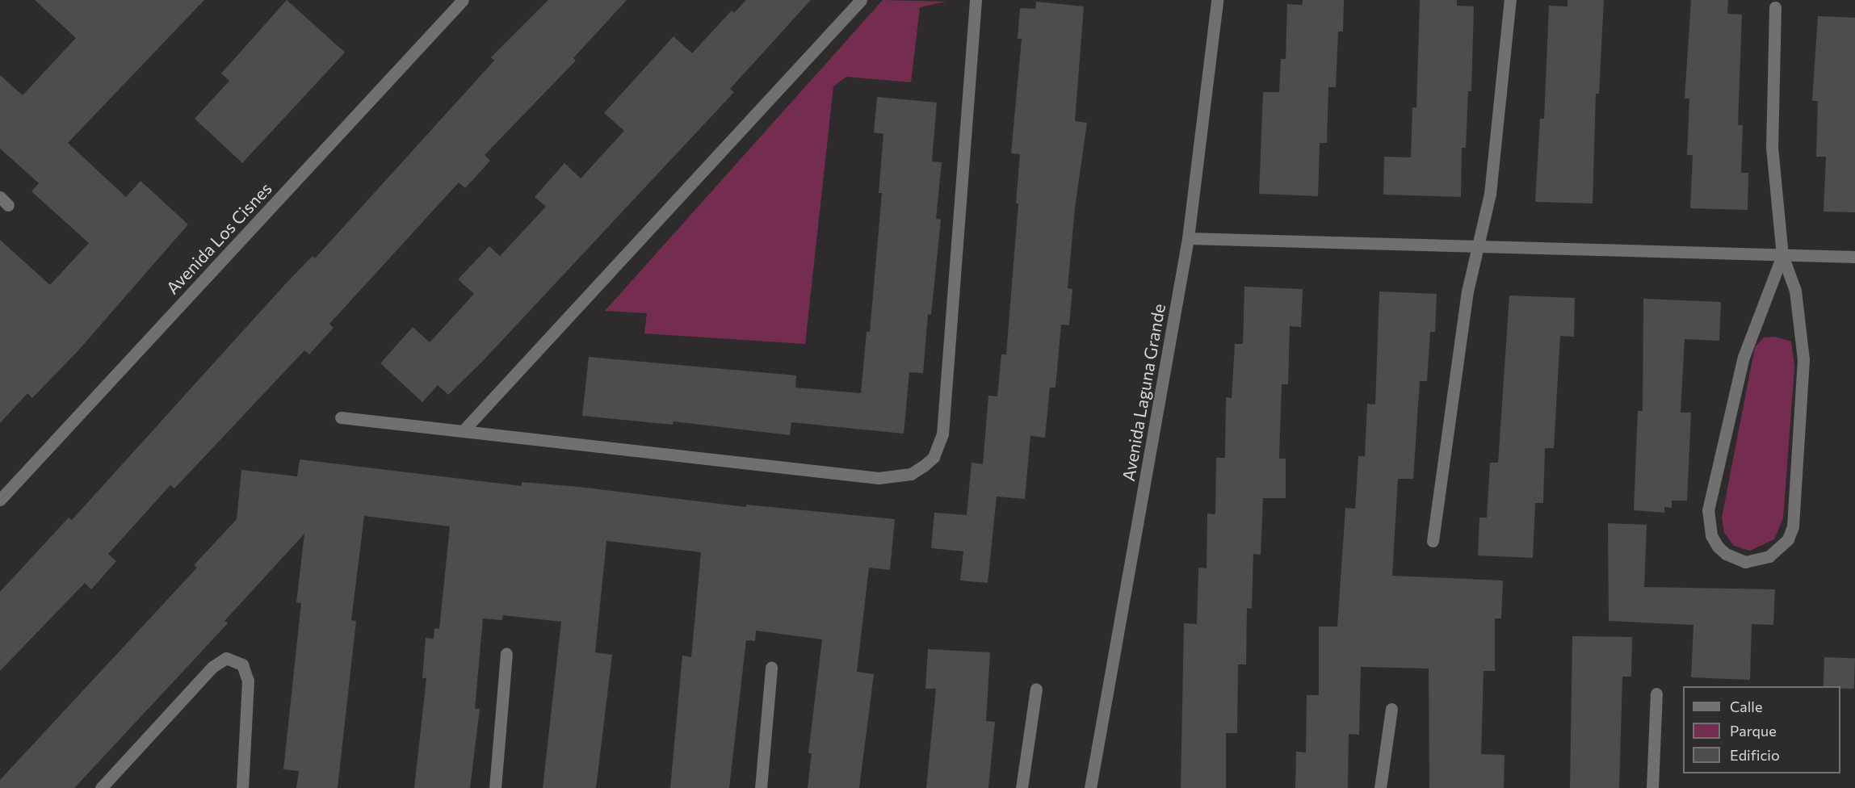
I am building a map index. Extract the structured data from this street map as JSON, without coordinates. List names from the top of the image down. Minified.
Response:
{"streets":{"street":["Avenida Los Cisnes","Avenida Laguna Grande"]},"legend":["Calle","Parque","Edificio"]}
